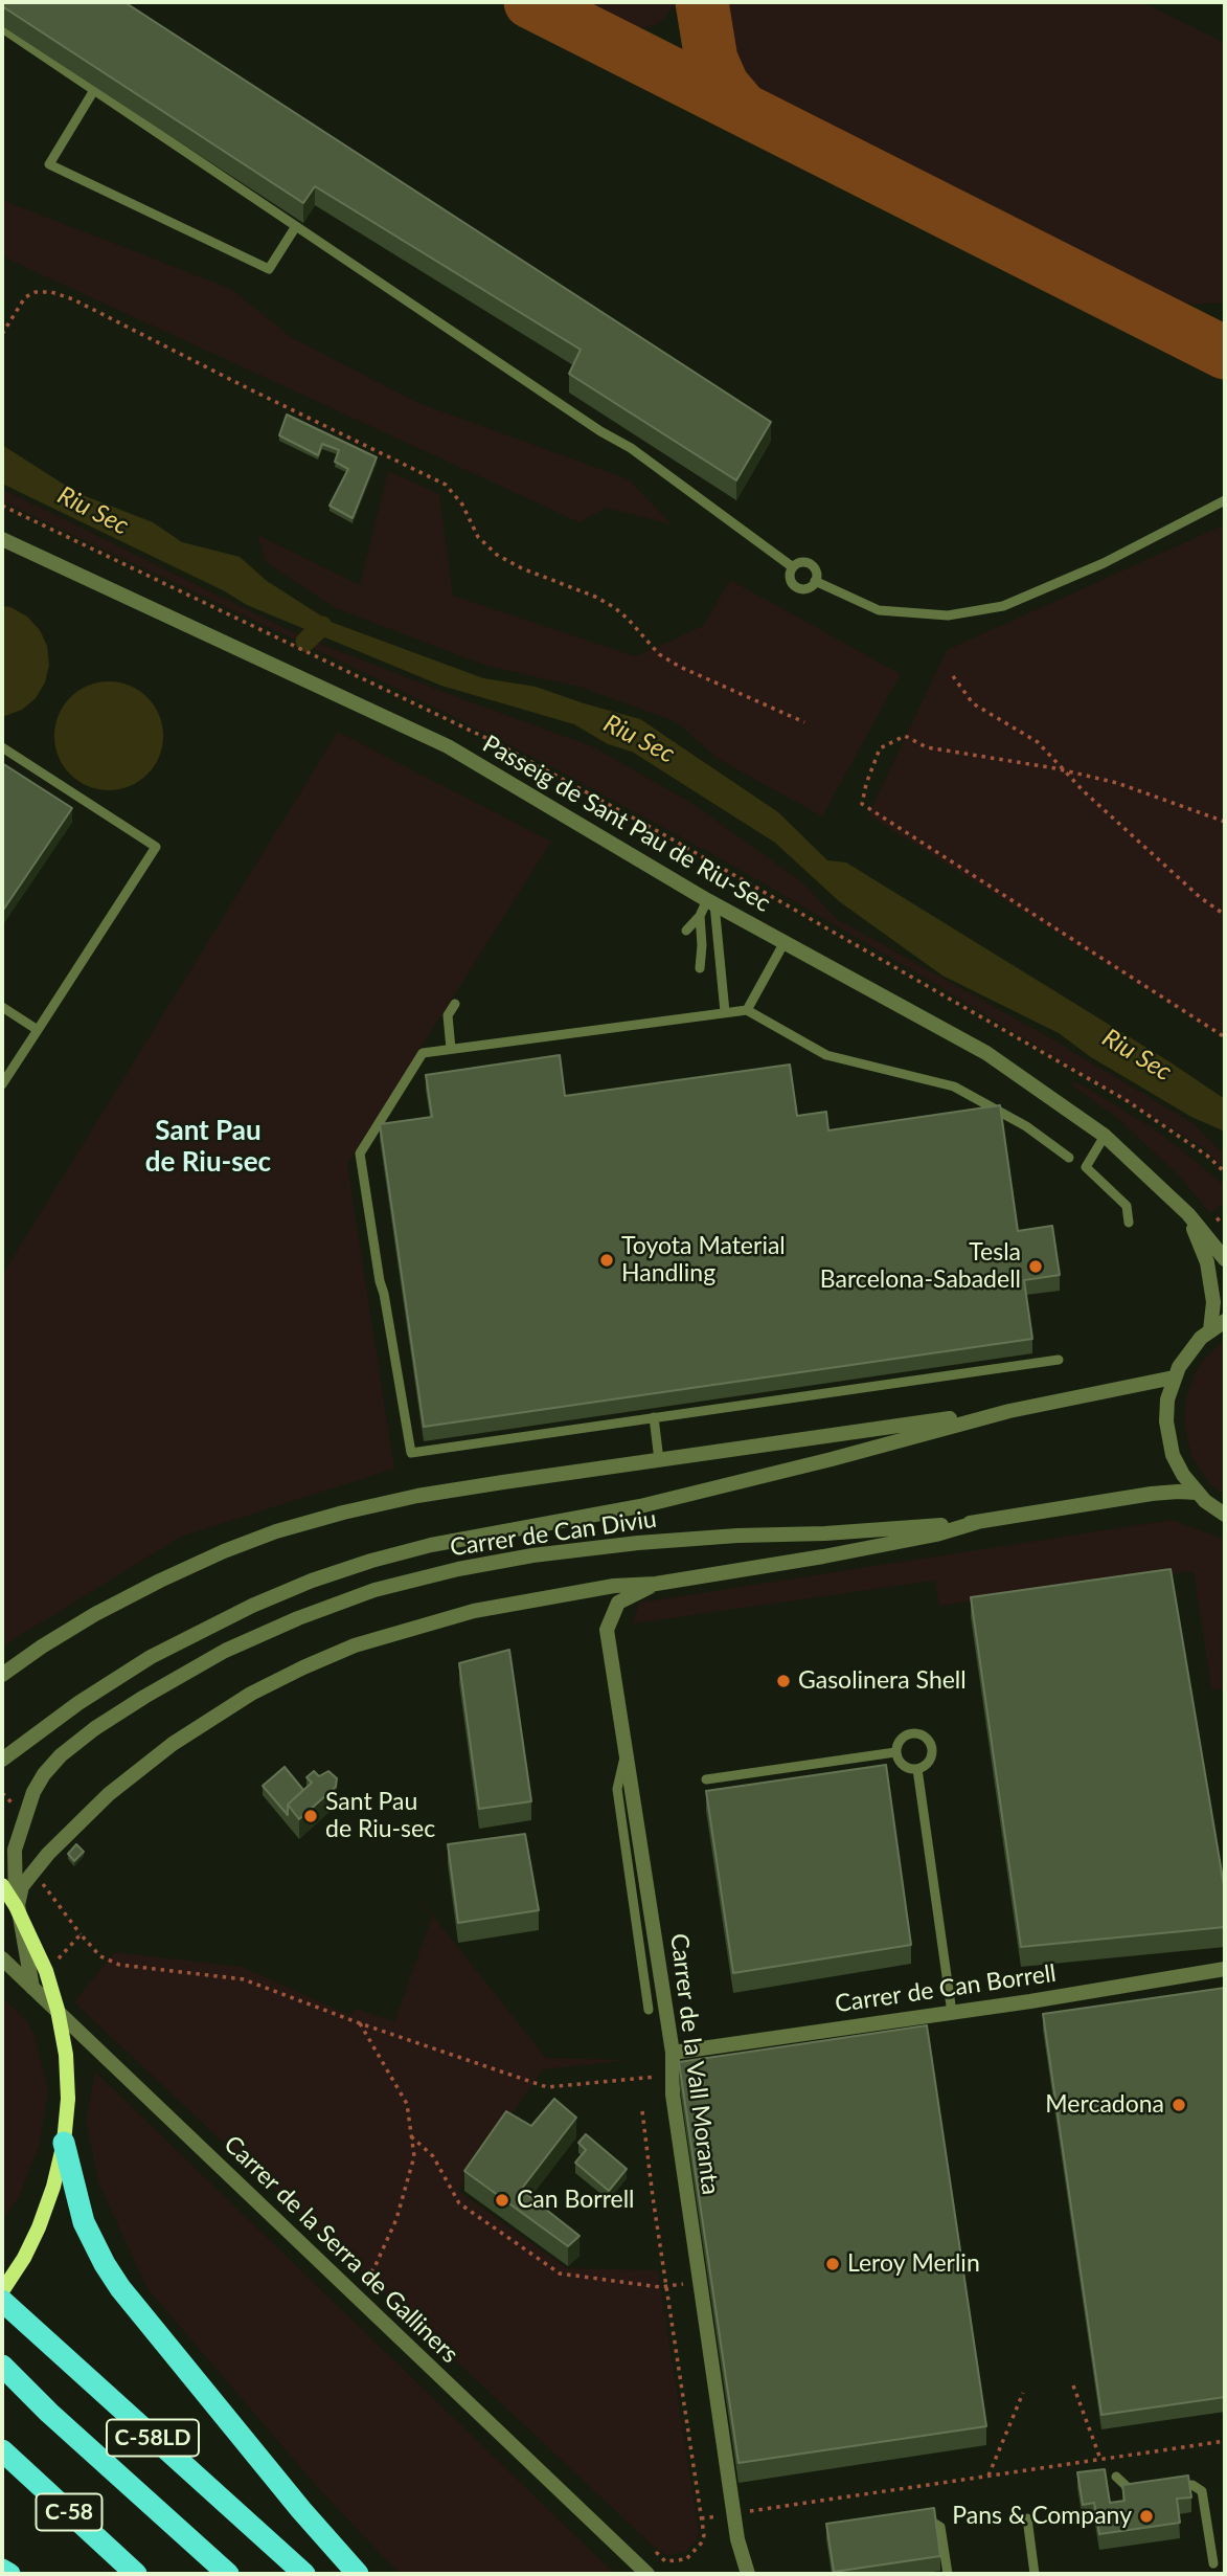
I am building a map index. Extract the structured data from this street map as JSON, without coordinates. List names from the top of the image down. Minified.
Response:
{"streets":{"highway":["C-58LD","C-58"],"street":["Passeig de Sant Pau de Riu-Sec","Carrer de Can Diviu","Carrer de Can Borrell","Carrer de la Vall Moranta","Carrer de la Serra de Galliners"]},"crossings":[["Carrer de Can Diviu","Carrer de la Vall Moranta"],["Carrer de Can Borrell","Carrer de la Vall Moranta"]],"districts":["Sant Pau de Riu-sec"],"water":["Riu Sec"],"places":["Toyota Material Handling","Tesla Barcelona-Sabadell","Gasolinera Shell","Sant Pau de Riu-sec","Mercadona","Can Borrell","Leroy Merlin","Pans & Company"]}
